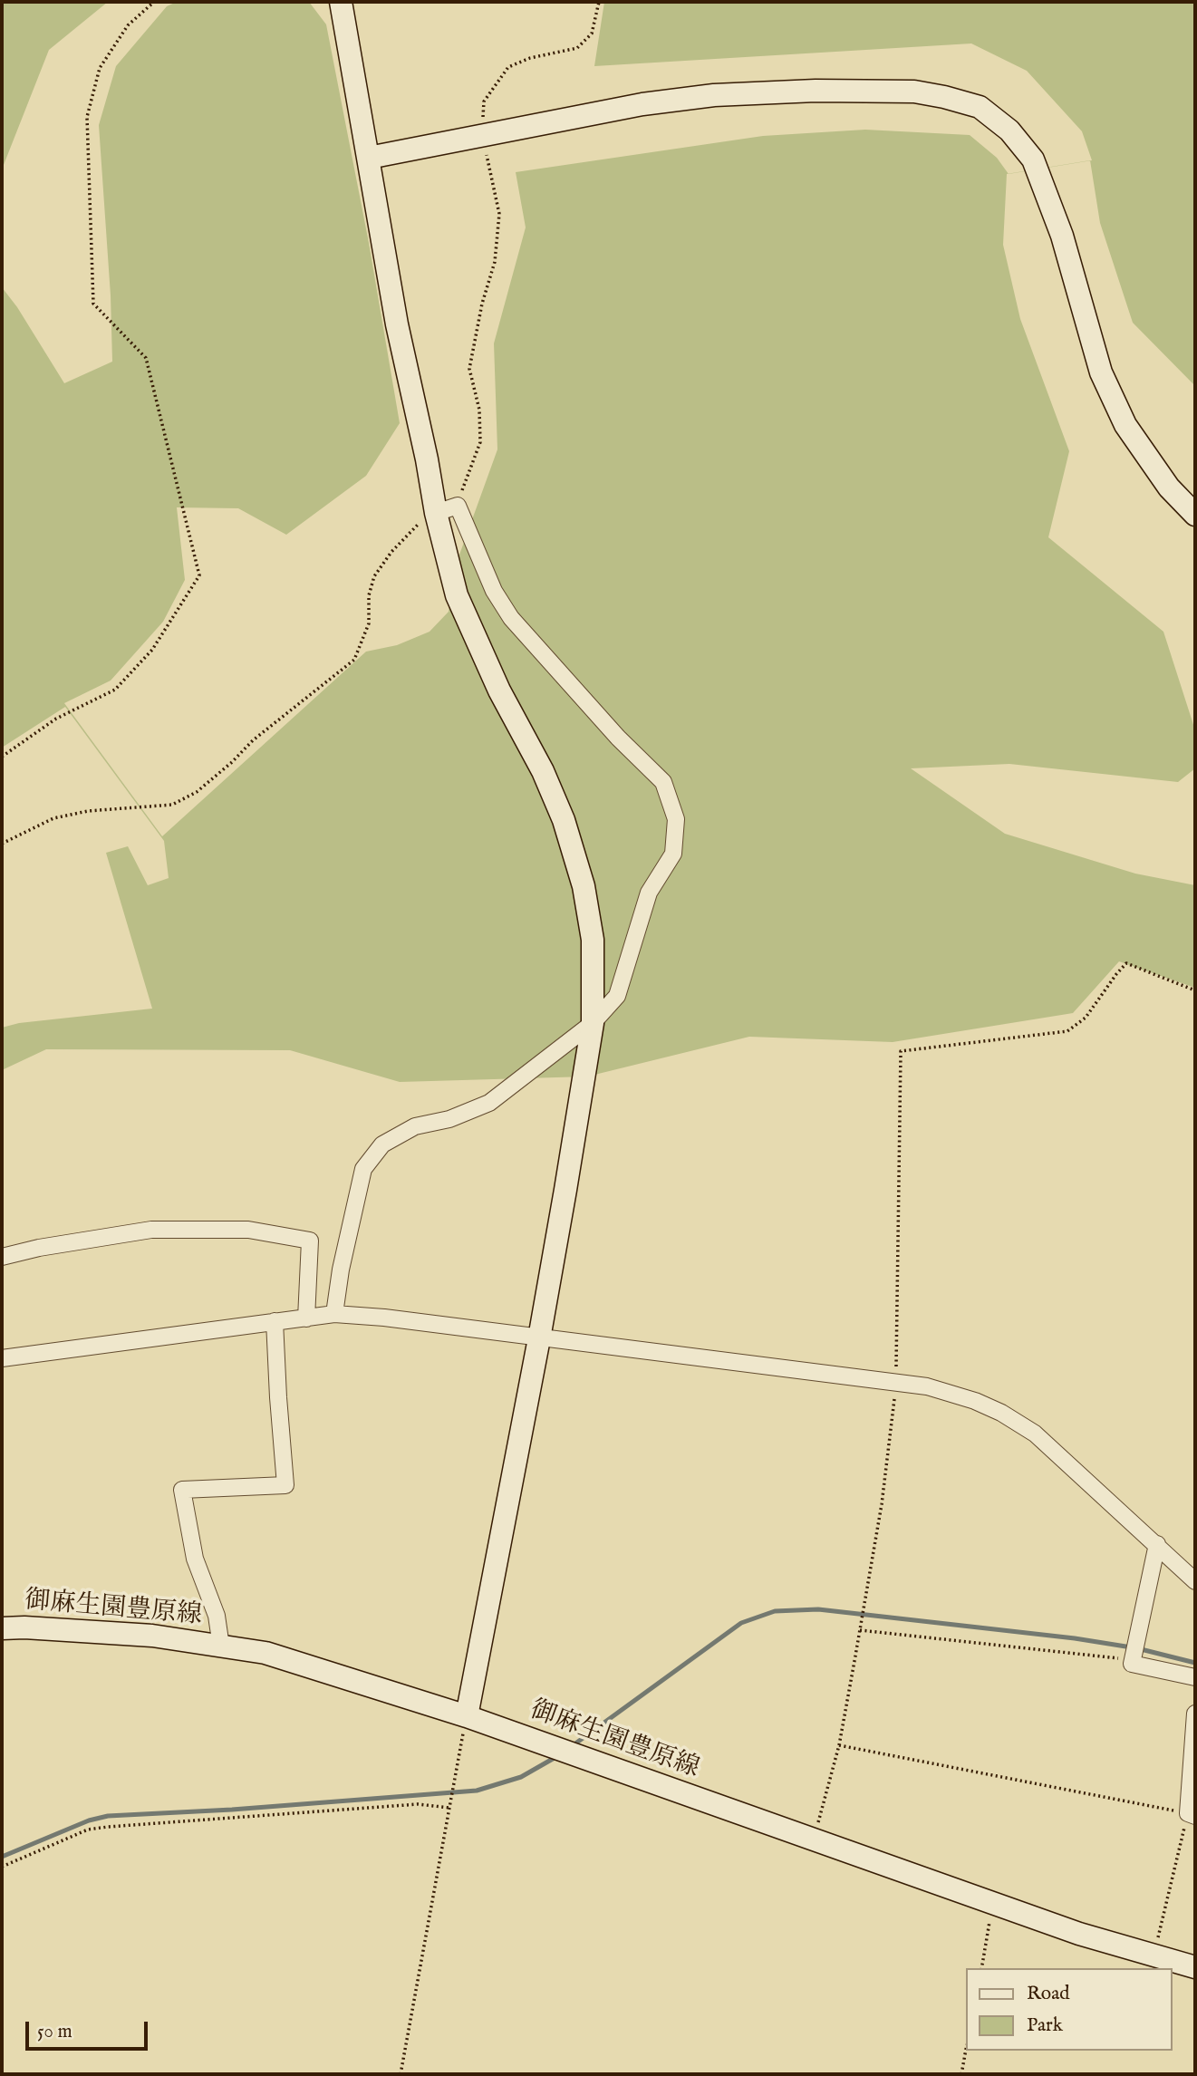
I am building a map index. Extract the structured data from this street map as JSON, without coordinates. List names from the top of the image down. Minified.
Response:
{"streets":{"street":["御麻生園豊原線"]},"legend":["Road","Park"],"scale_bar":"50 m"}
